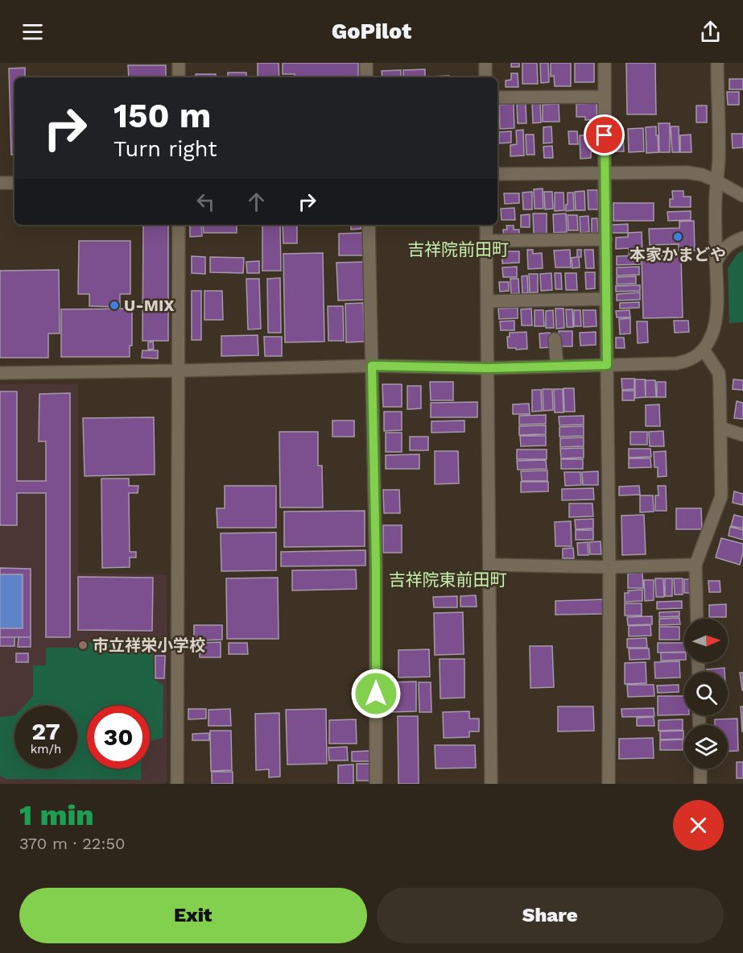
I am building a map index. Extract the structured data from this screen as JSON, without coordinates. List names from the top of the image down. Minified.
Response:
{"districts":["吉祥院前田町","吉祥院東前田町"],"places":["本家かまどや","U-MIX","市立祥栄小学校"],"north":"right","page":{"header":"GoPilot","turn":["150 m","Turn right"],"speed":"27 km/h","limit":"30","heading":["1 min","370 m · 22:50"],"buttons":["Exit","Share"]}}
